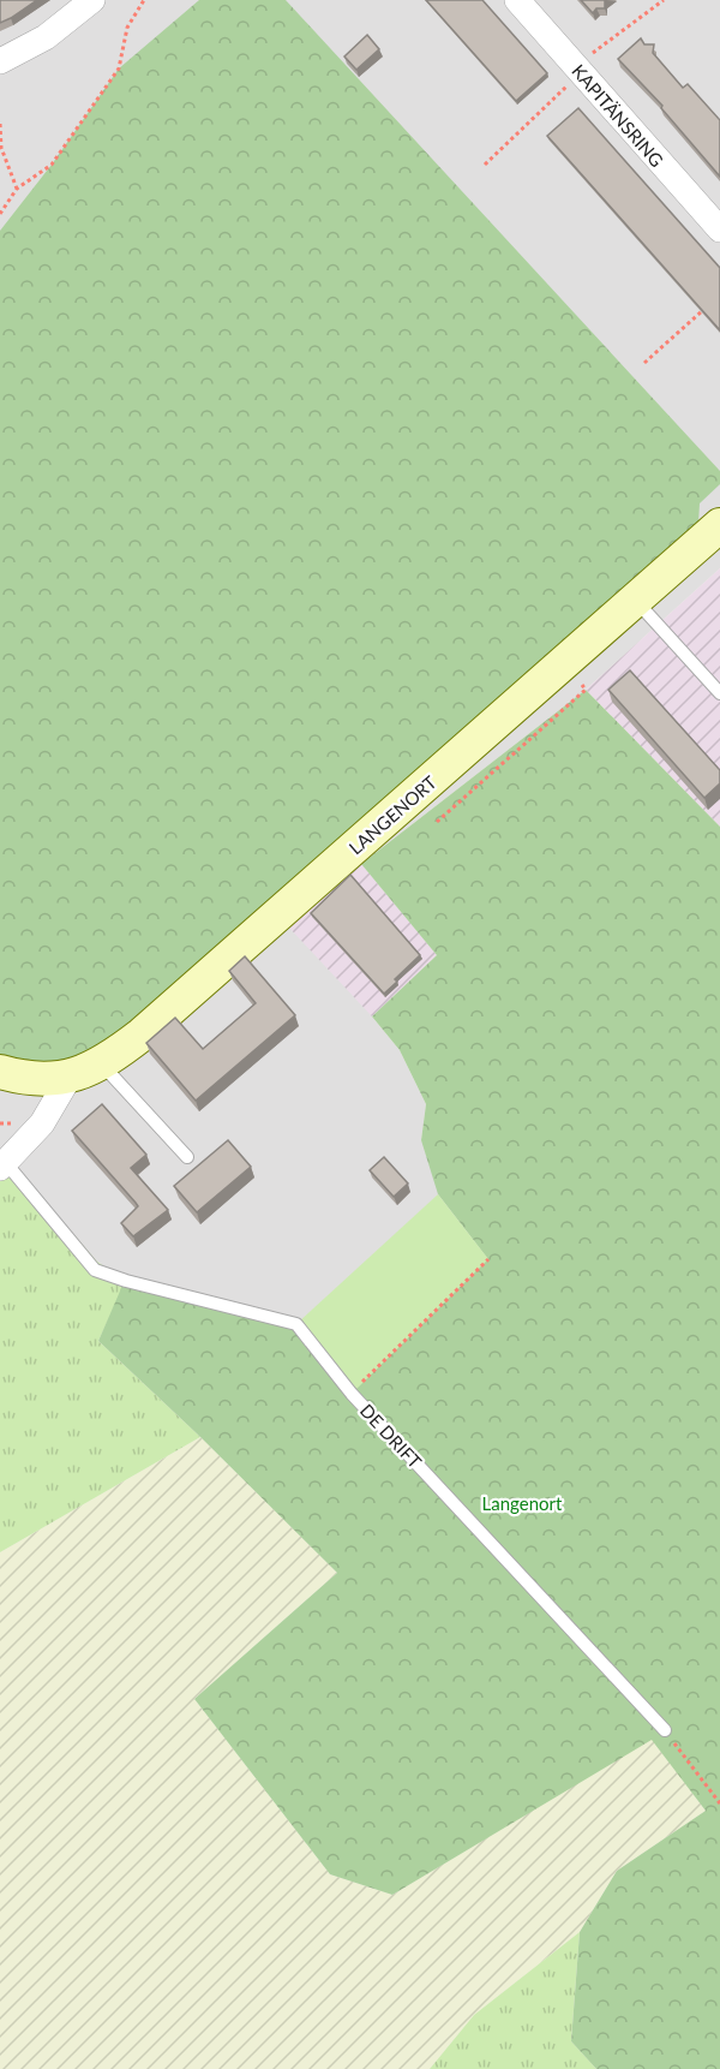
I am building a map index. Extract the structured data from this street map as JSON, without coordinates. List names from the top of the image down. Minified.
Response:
{"streets":{"street":["KAPITÄNSRING","LANGENORT"],"lane":["DE DRIFT"]},"parks":["Langenort"]}
